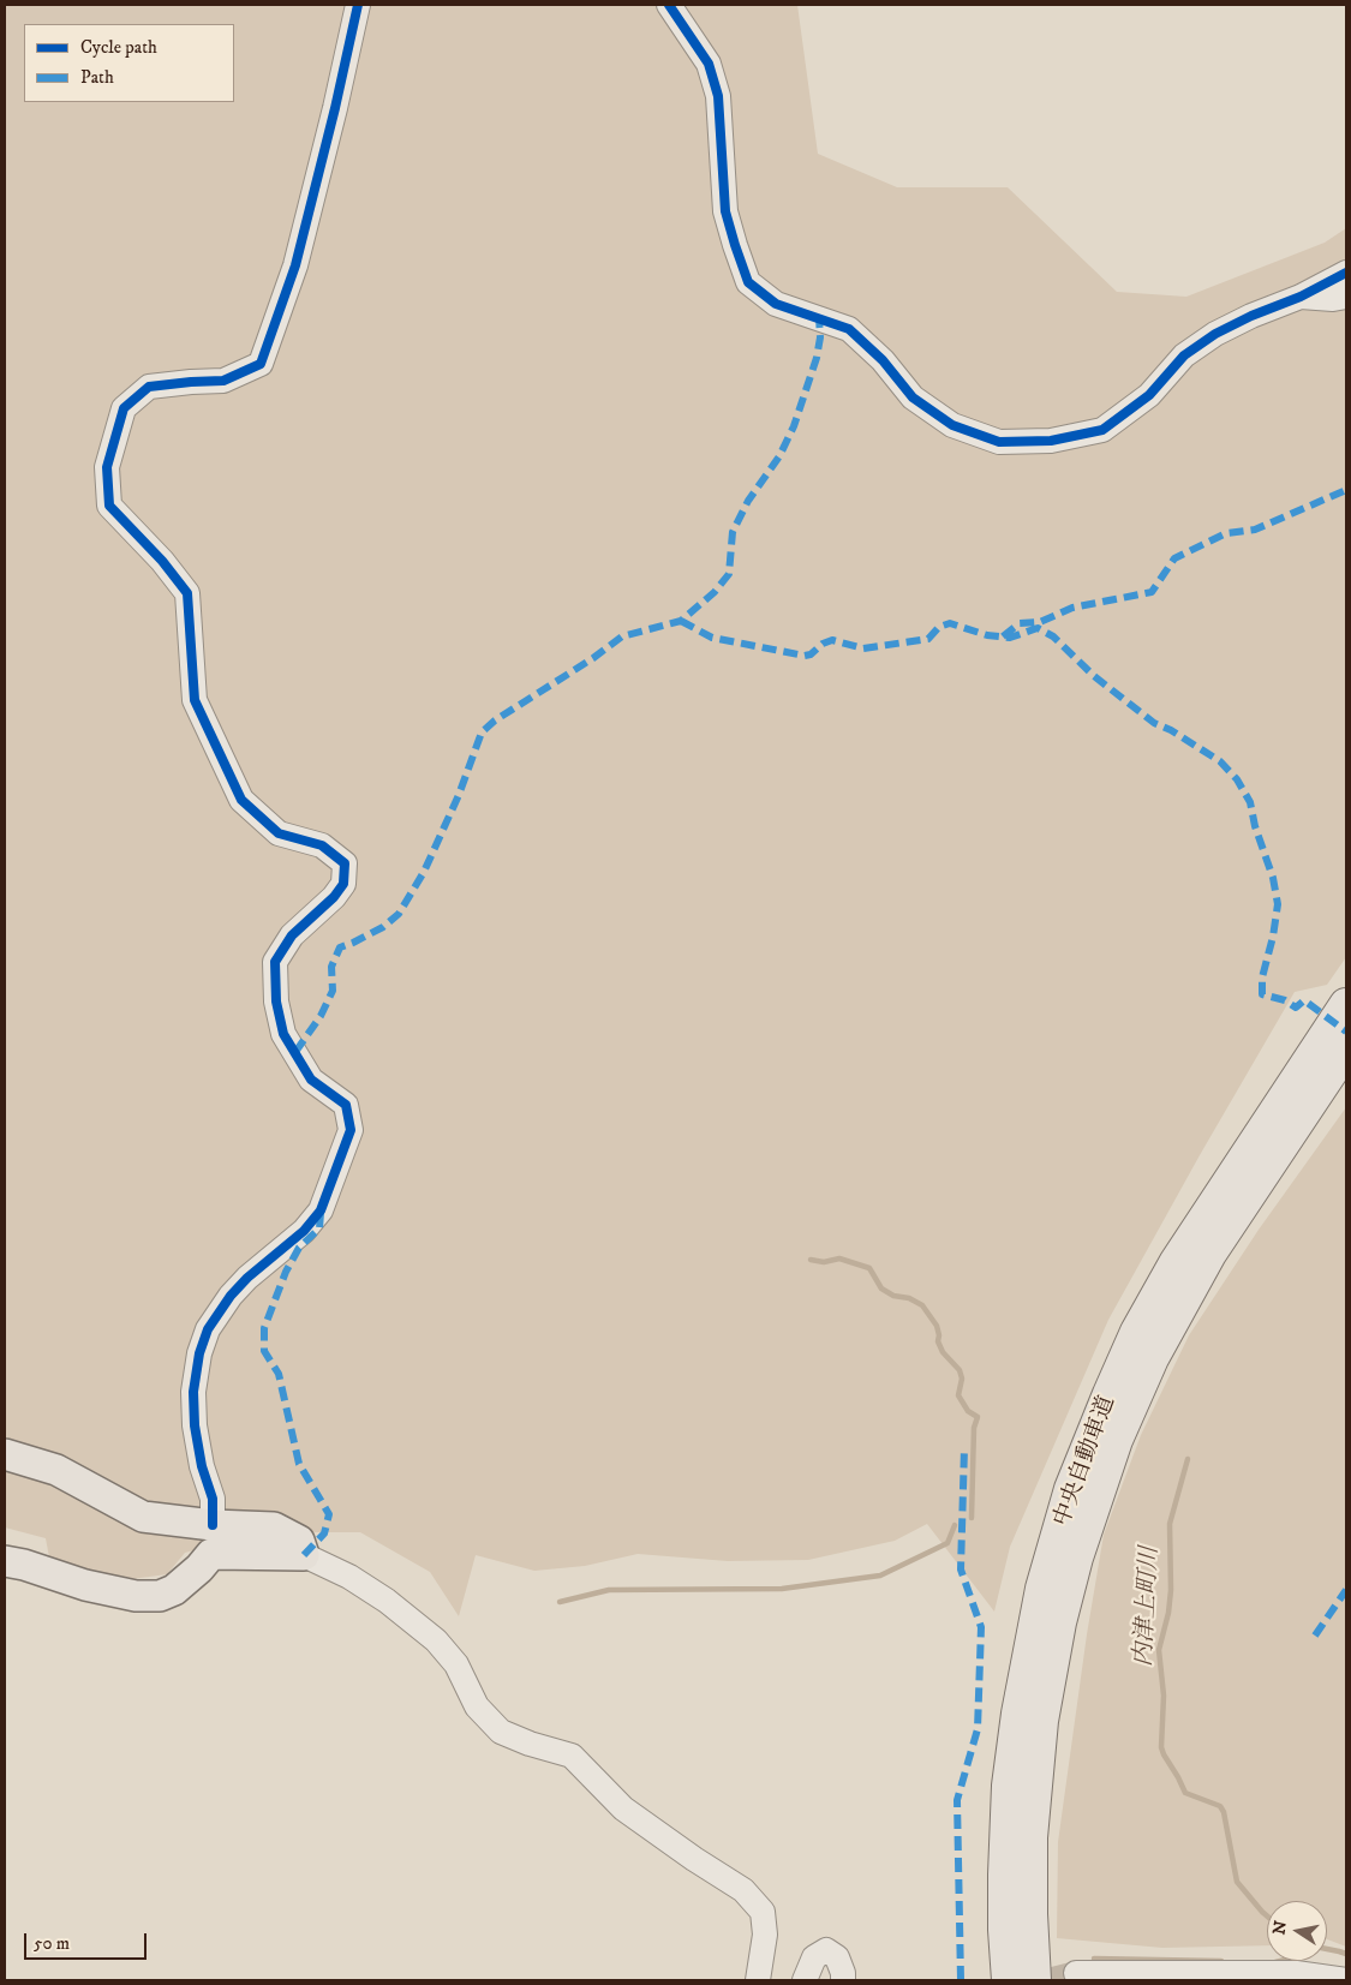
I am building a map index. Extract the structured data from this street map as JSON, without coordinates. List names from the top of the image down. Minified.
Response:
{"streets":{"highway":["中央自動車道"]},"water":["内津上町川"],"legend":["Cycle path","Path"],"scale_bar":"50 m","north":"left"}
